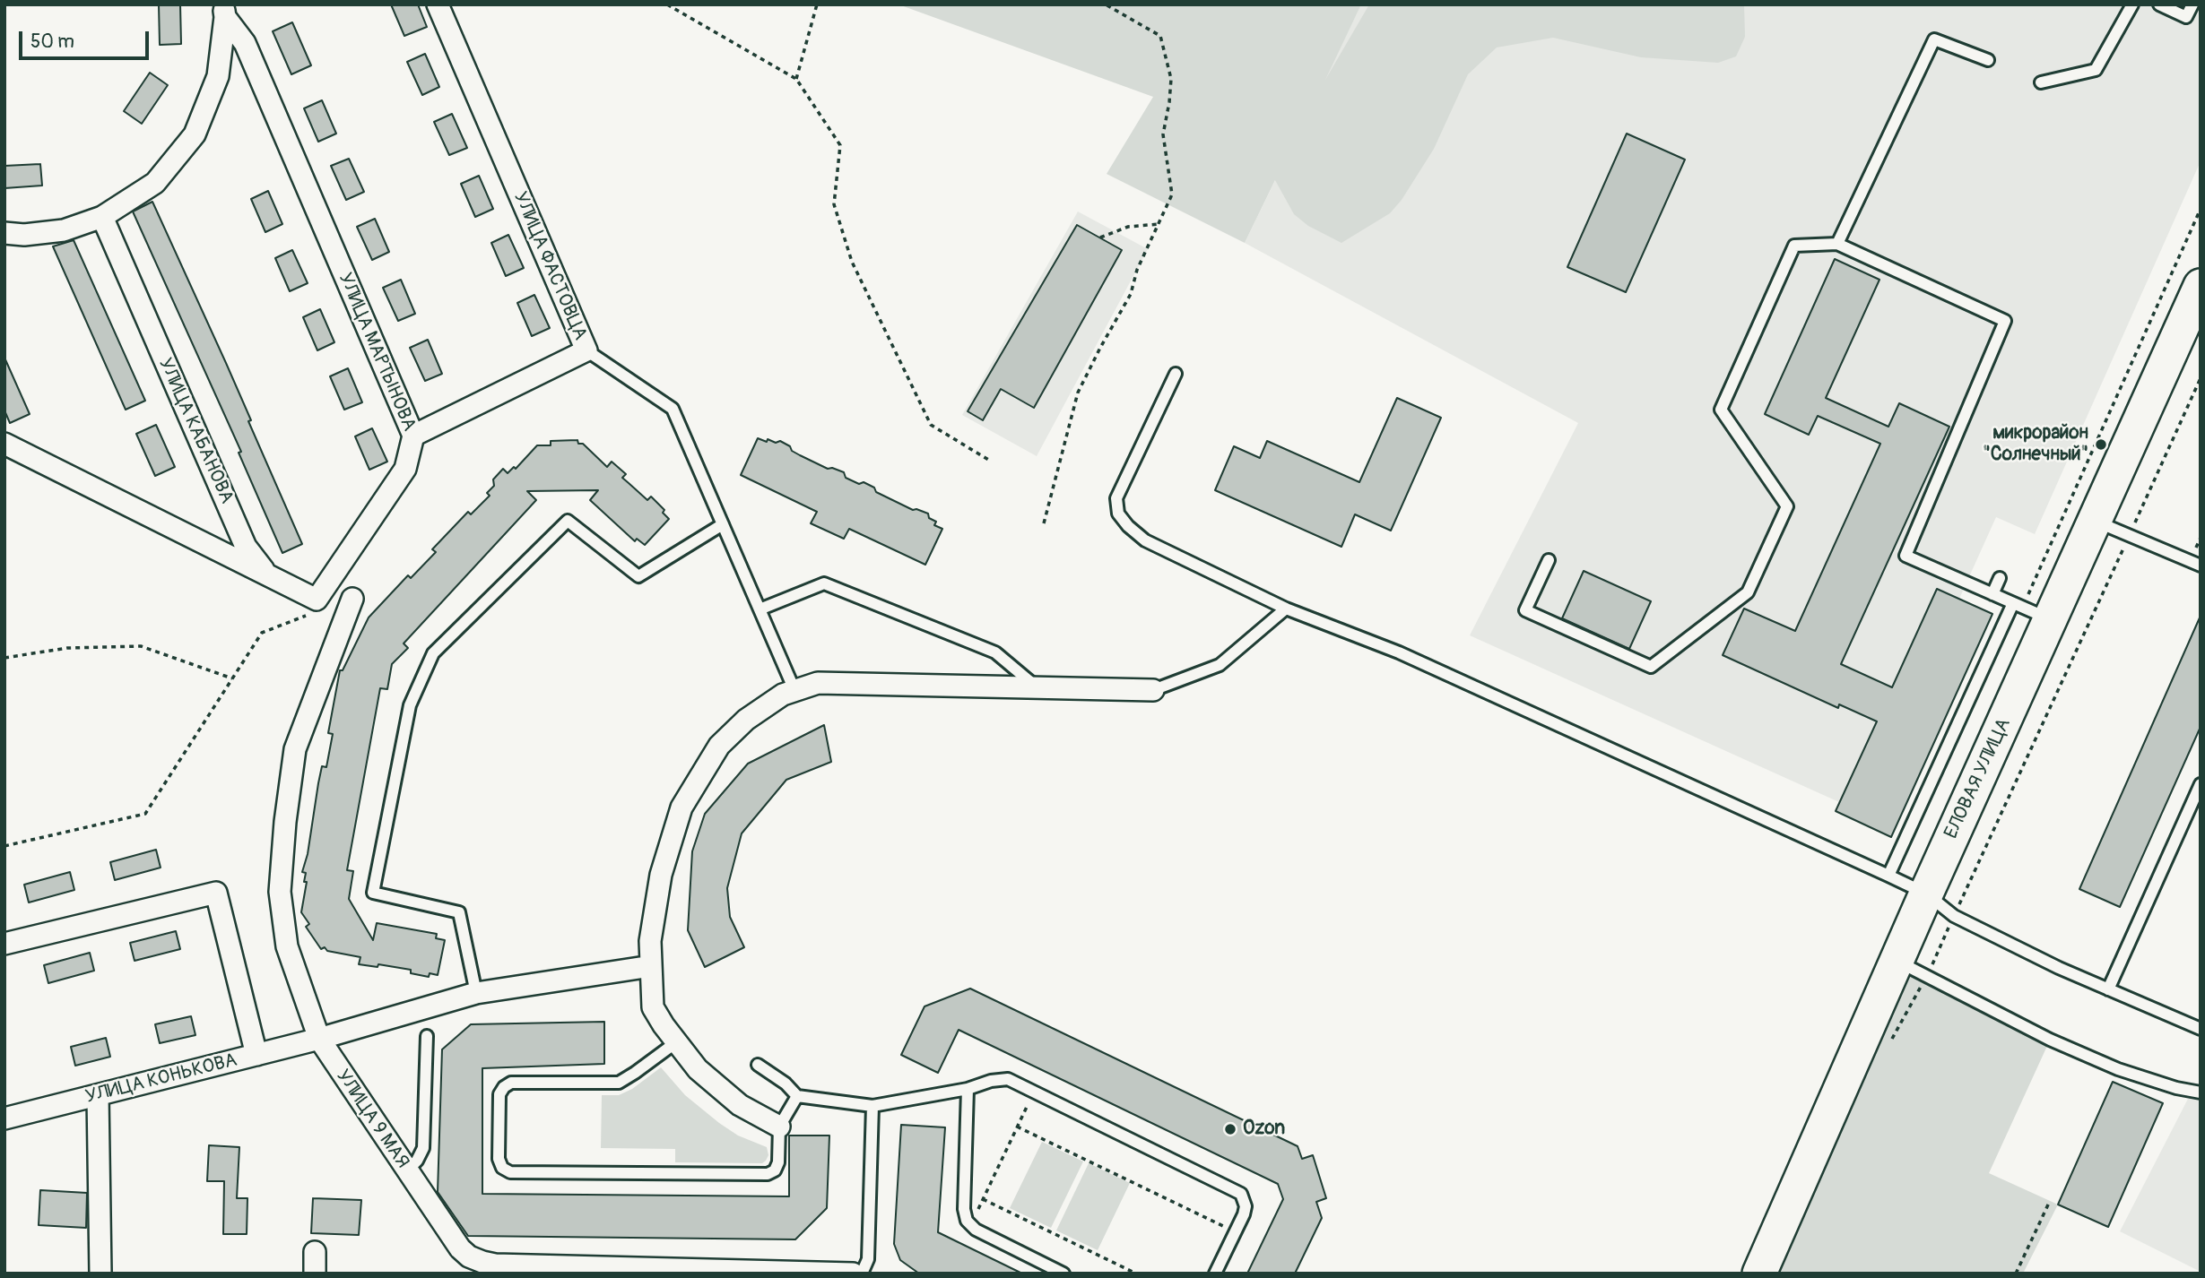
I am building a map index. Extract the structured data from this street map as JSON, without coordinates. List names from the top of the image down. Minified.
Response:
{"streets":{"main road":["ЕЛОВАЯ УЛИЦА"],"street":["УЛИЦА ФАСТОВЦА","УЛИЦА МАРТЫНОВА","УЛИЦА КАБАНОВА","УЛИЦА КОНЬКОВА","УЛИЦА 9 МАЯ"]},"crossings":[["УЛИЦА ФАСТОВЦА","УЛИЦА МАРТЫНОВА"],["УЛИЦА МАРТЫНОВА","УЛИЦА КАБАНОВА"],["УЛИЦА МАРТЫНОВА","УЛИЦА 9 МАЯ"],["УЛИЦА КАБАНОВА","УЛИЦА 9 МАЯ"],["УЛИЦА КОНЬКОВА","УЛИЦА 9 МАЯ"]],"places":["микрорайон \"Солнечный\"","Ozon"],"scale_bar":"50 m"}
